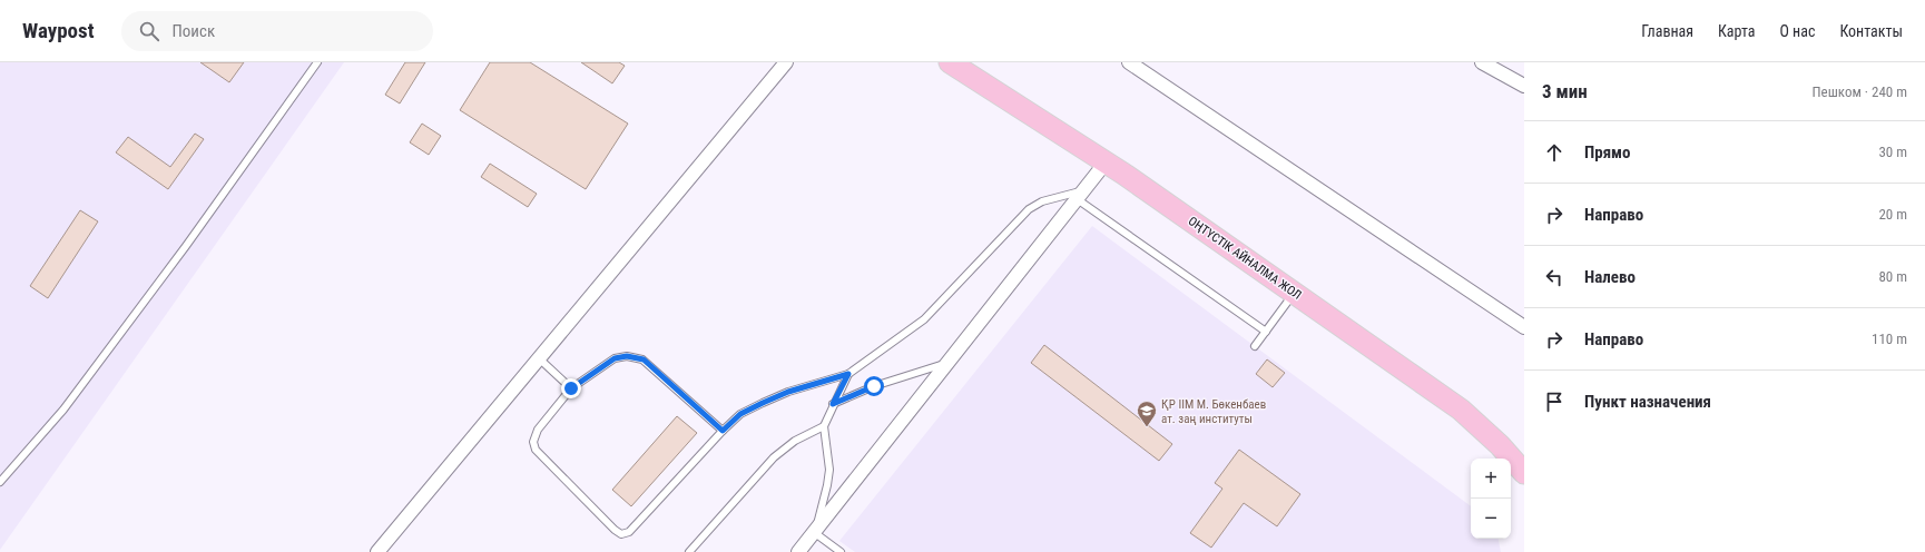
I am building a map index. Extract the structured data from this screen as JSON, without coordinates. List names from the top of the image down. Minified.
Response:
{"streets":{"highway":["ОҢТҮСТІК АЙНАЛМА ЖОЛ"]},"places":{"school or university":["ҚР ІІМ М. Бөкенбаев ат. заң институты"]},"page":{"header":"Waypost","search":"Поиск","nav":["Главная","Карта","О нас","Контакты"],"heading":["3 мин","Пешком · 240 m"],"list":[["Прямо","30 m"],["Направо","20 m"],["Налево","80 m"],["Направо","110 m"],"Пункт назначения"],"map_buttons":["+","−"]}}
